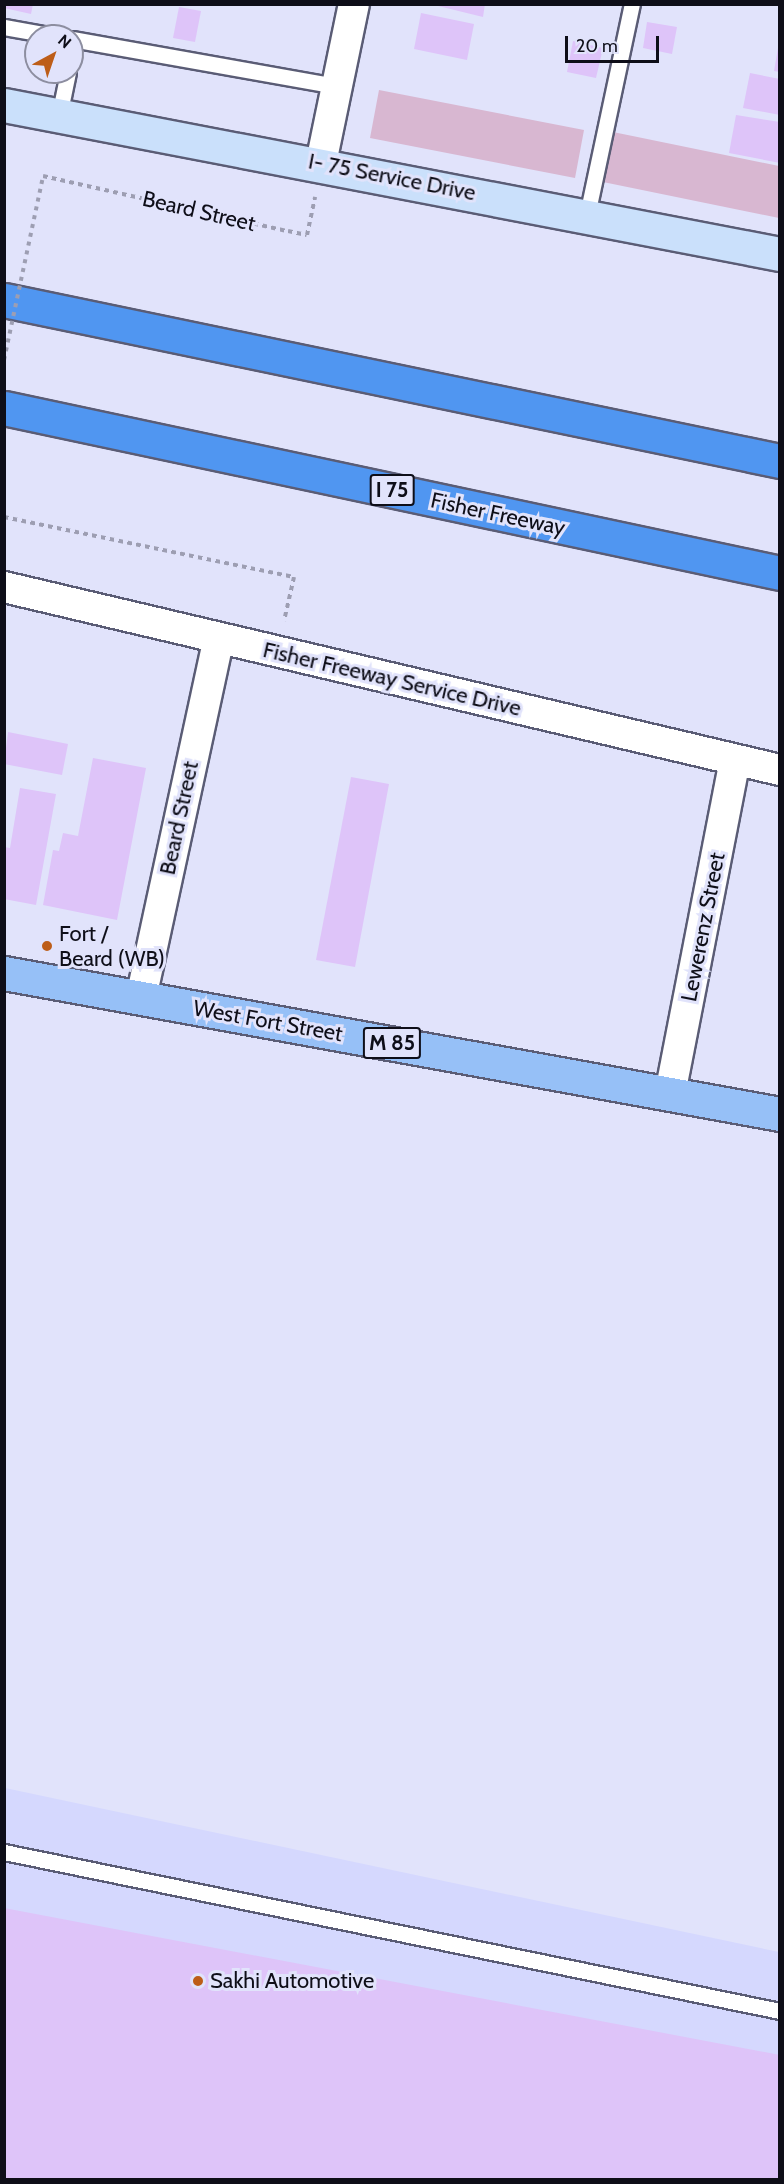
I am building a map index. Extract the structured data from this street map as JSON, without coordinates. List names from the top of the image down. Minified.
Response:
{"streets":{"highway":["I 75","Fisher Freeway"],"main road":["I- 75 Service Drive","West Fort Street","M 85"],"street":["Beard Street","Fisher Freeway Service Drive","Lewerenz Street"]},"crossings":[["I- 75 Service Drive","Beard Street"],["Beard Street","Fisher Freeway Service Drive"],["Beard Street","West Fort Street"],["Fisher Freeway Service Drive","Lewerenz Street"],["Lewerenz Street","West Fort Street"]],"places":["Fort / Beard (WB)","Sakhi Automotive"],"scale_bar":"20 m","north":"top right"}
